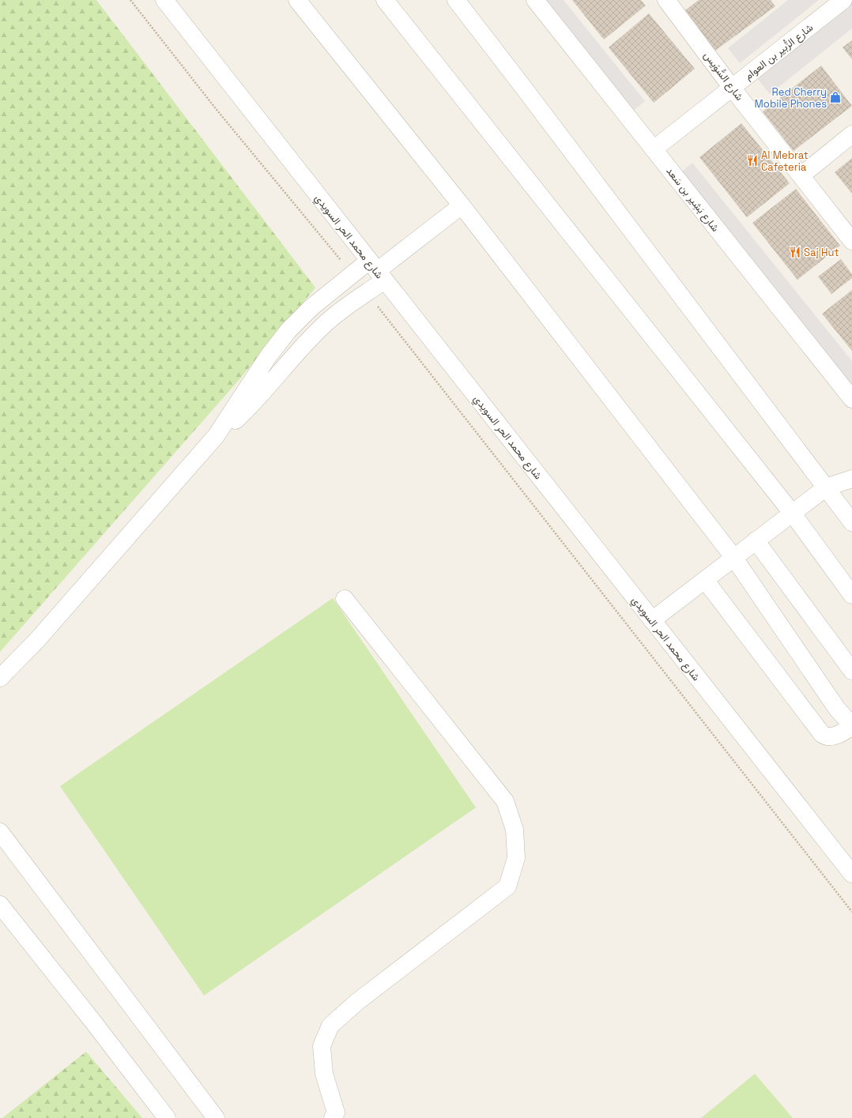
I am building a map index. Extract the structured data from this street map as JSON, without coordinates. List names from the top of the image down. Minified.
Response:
{"streets":{"street":["شارع الزُّبير بن العوام","شارع السُّوَيس","شارع بَشِير بن سَعد","شارع محمد الحر السويدي"]},"crossings":[["شارع الزُّبير بن العوام","شارع السُّوَيس"],["شارع الزُّبير بن العوام","شارع بَشِير بن سَعد"]],"places":{"shop":["Red Cherry Mobile Phones"],"restaurant":["Al Mebrat Cafeteria","Saj Hut"]}}
